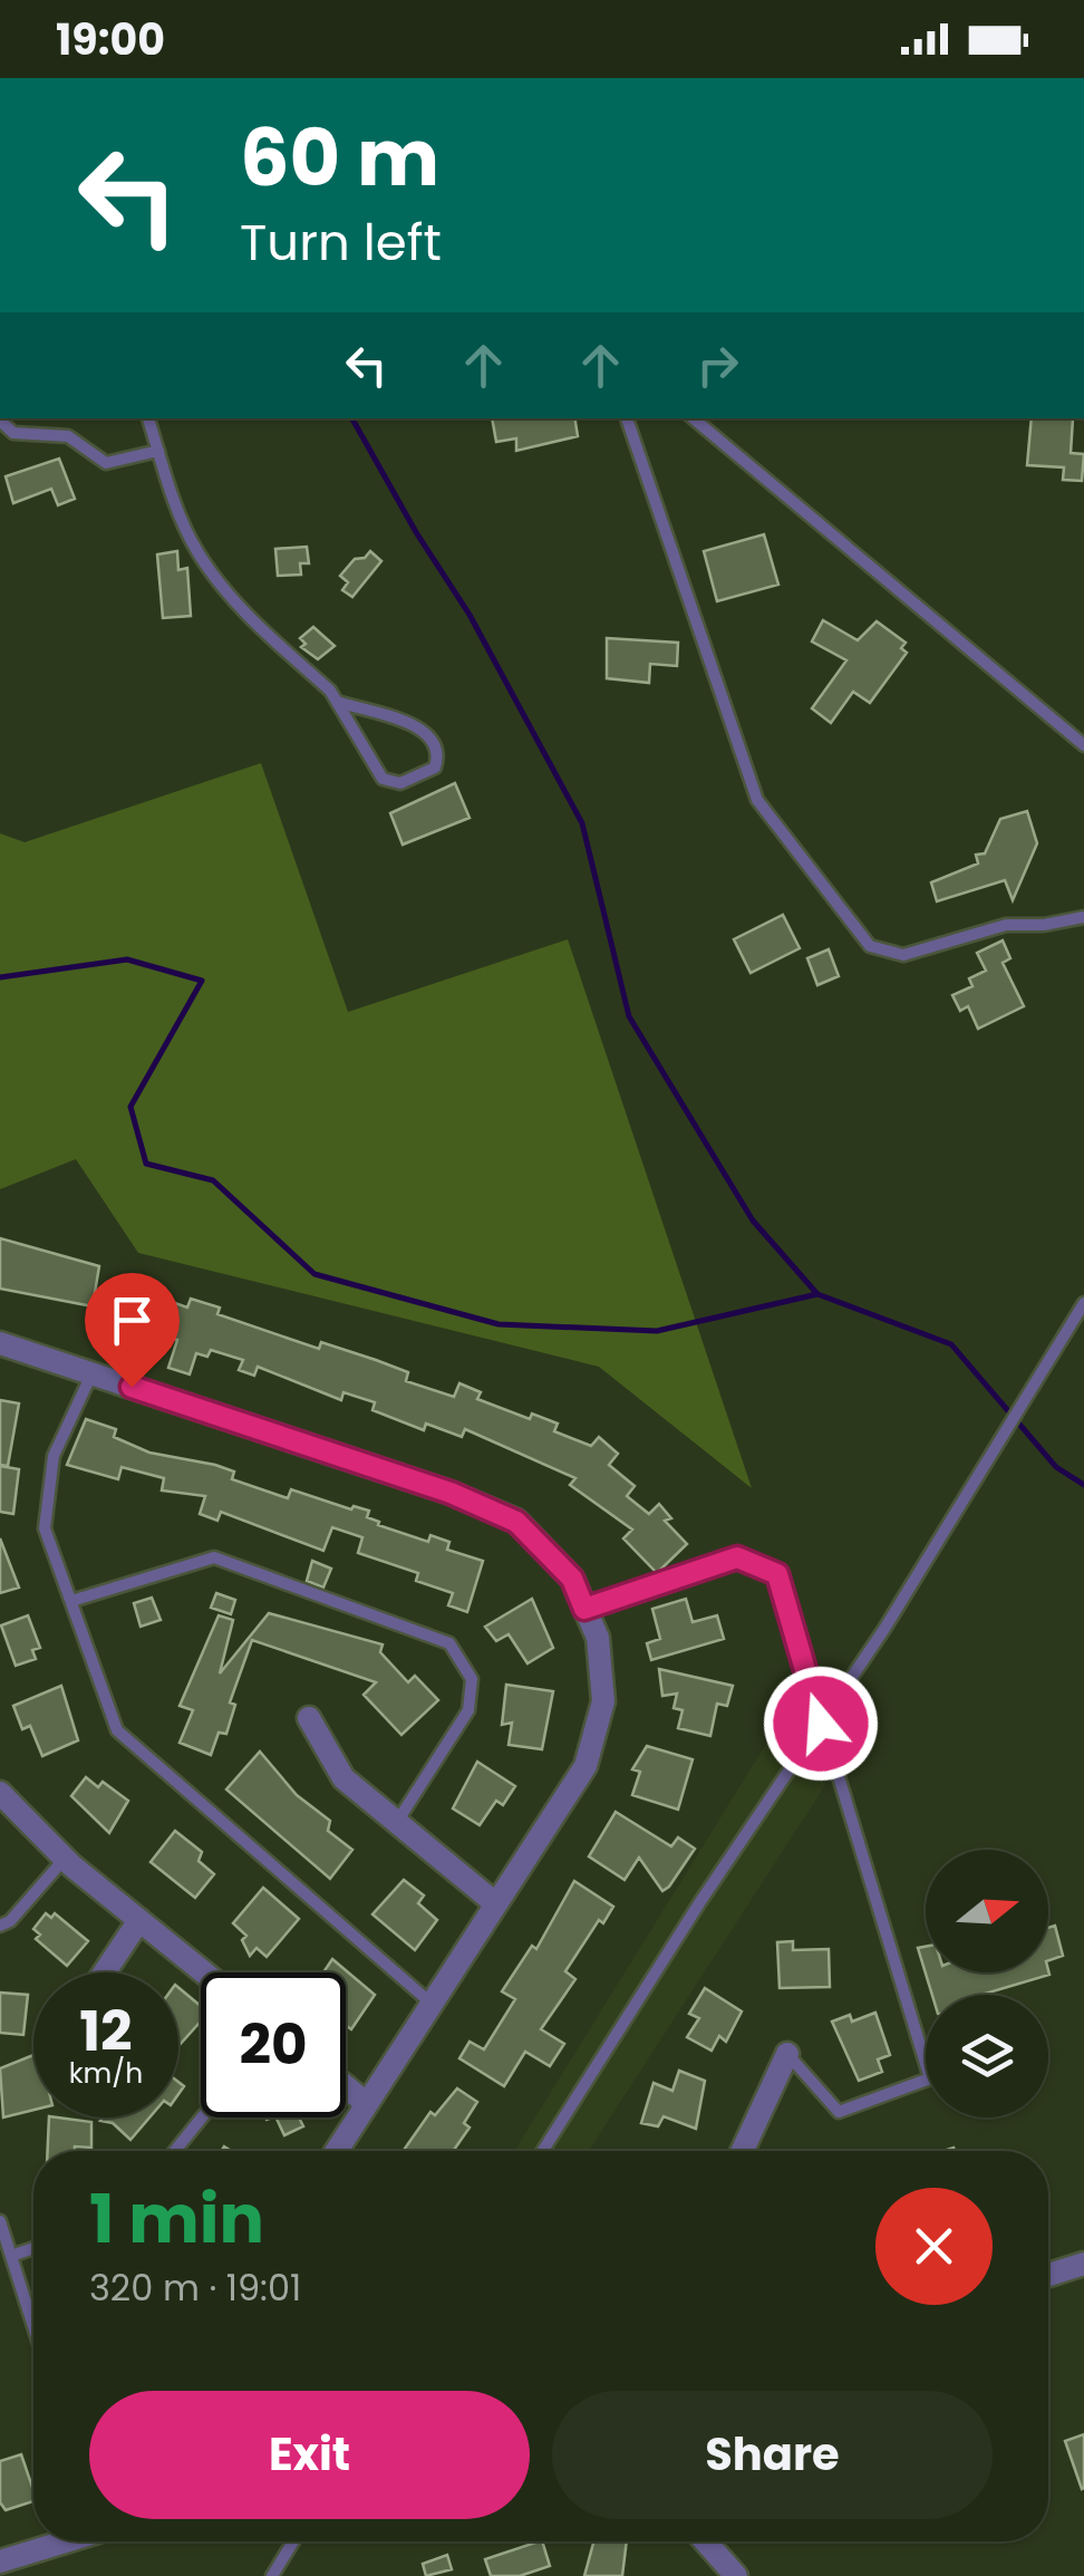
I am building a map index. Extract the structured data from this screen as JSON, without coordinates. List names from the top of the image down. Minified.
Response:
{"north":"right","page":{"status":"19:00","turn":["60 m","Turn left"],"speed":"12 km/h","limit":"20","heading":["1 min","320 m · 19:01"],"buttons":["Exit","Share"]}}
